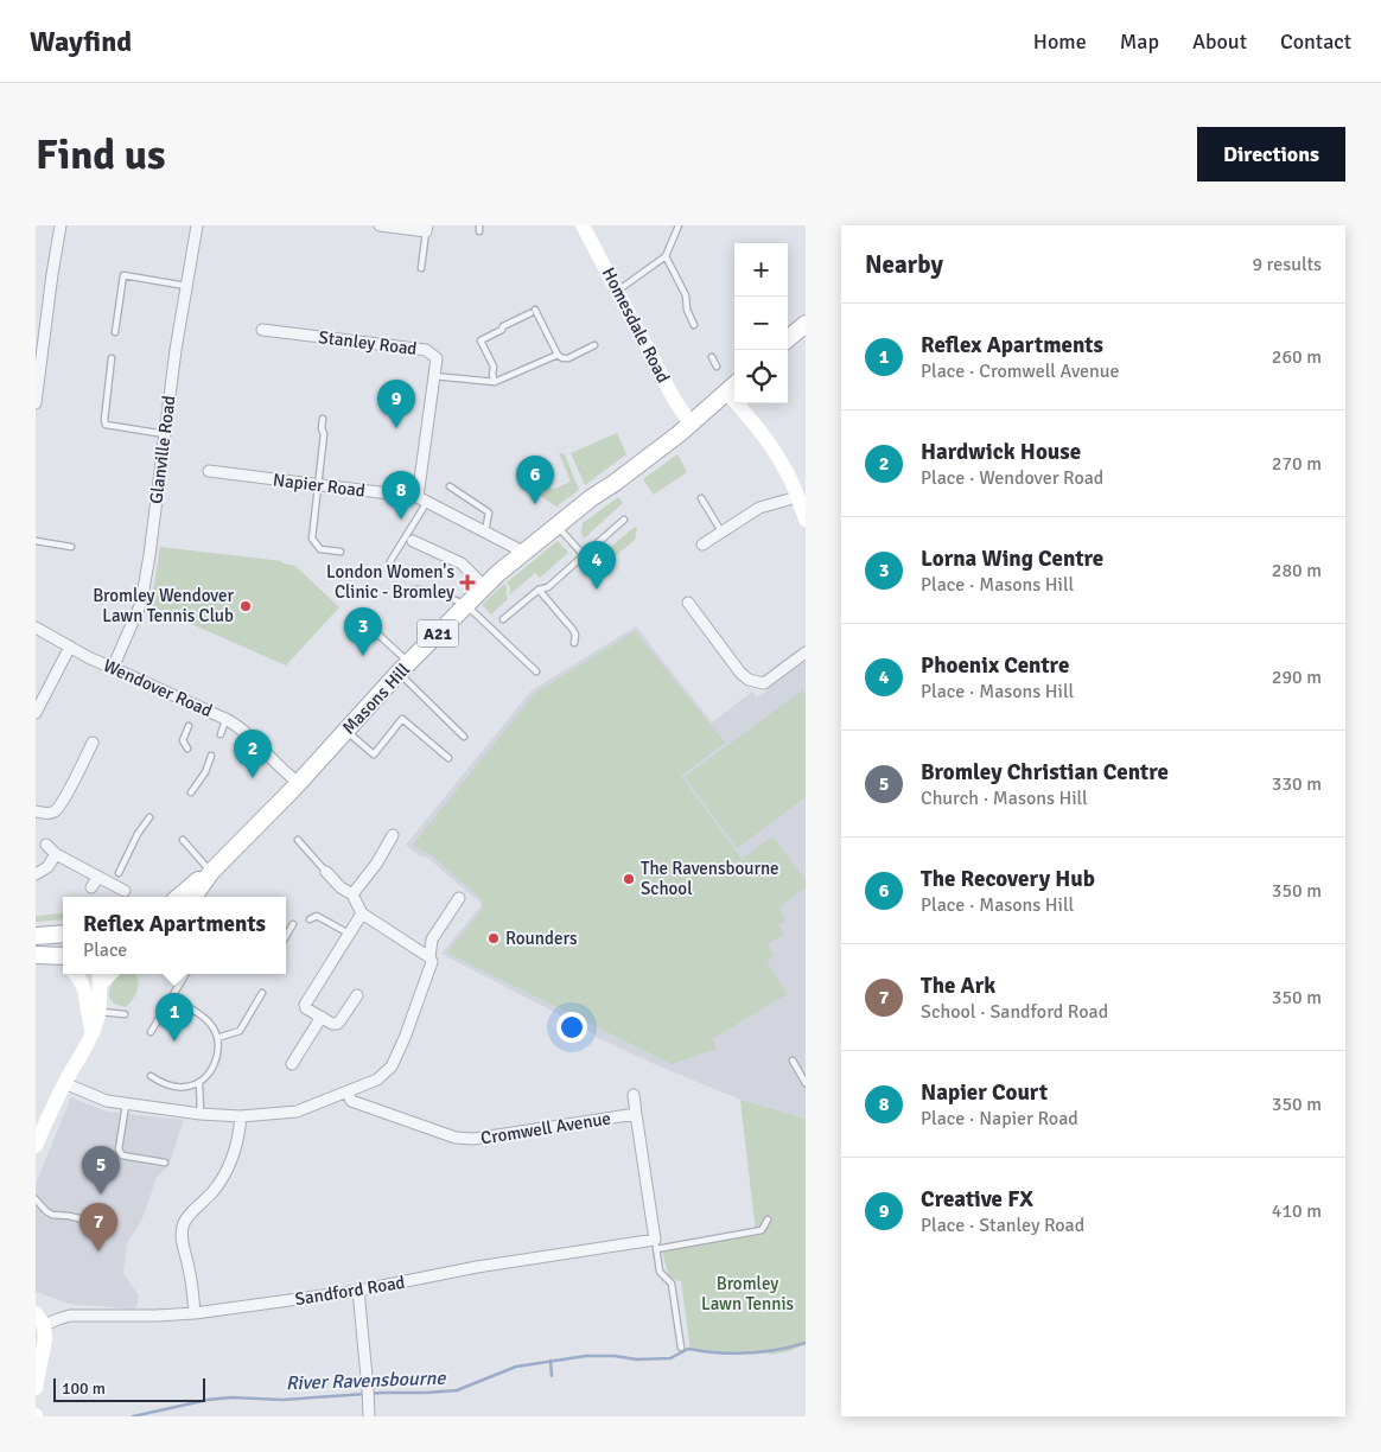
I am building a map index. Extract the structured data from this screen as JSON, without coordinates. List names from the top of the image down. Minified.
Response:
{"streets":{"main road":["Homesdale Road","A21","Masons Hill"],"street":["Stanley Road","Glanville Road","Napier Road","Wendover Road","Cromwell Avenue","Sandford Road"]},"crossings":[["Homesdale Road","A21"],["Homesdale Road","Masons Hill"],["Stanley Road","Napier Road"],["Glanville Road","Wendover Road"],["Napier Road","Masons Hill"],["A21","Masons Hill"],["Wendover Road","Masons Hill"],["Cromwell Avenue","Sandford Road"]],"water":["River Ravensbourne"],"parks":["Bromley Lawn Tennis"],"places":{"health":["London Women's Clinic - Bromley"],"other":["Bromley Wendover Lawn Tennis Club","The Ravensbourne School","Rounders"]},"scale_bar":"100 m","page":{"header":"Wayfind","nav":["Home","Map","About","Contact"],"buttons":"Directions","title":"Find us","heading":["Nearby","9 results"],"map_buttons":["+","−"],"list":[{"mark":"1","name":"Reflex Apartments","note":"Place · Cromwell Avenue","value":"260 m"},{"mark":"2","name":"Hardwick House","note":"Place · Wendover Road","value":"270 m"},{"mark":"3","name":"Lorna Wing Centre","note":"Place · Masons Hill","value":"280 m"},{"mark":"4","name":"Phoenix Centre","note":"Place · Masons Hill","value":"290 m"},{"mark":"5","name":"Bromley Christian Centre","note":"Church · Masons Hill","value":"330 m"},{"mark":"6","name":"The Recovery Hub","note":"Place · Masons Hill","value":"350 m"},{"mark":"7","name":"The Ark","note":"School · Sandford Road","value":"350 m"},{"mark":"8","name":"Napier Court","note":"Place · Napier Road","value":"350 m"},{"mark":"9","name":"Creative FX","note":"Place · Stanley Road","value":"410 m"}],"pins":["9","6","8","4","3","2","1","5","7"],"popup":["Reflex Apartments","Place"],"scale":"100 m"}}
